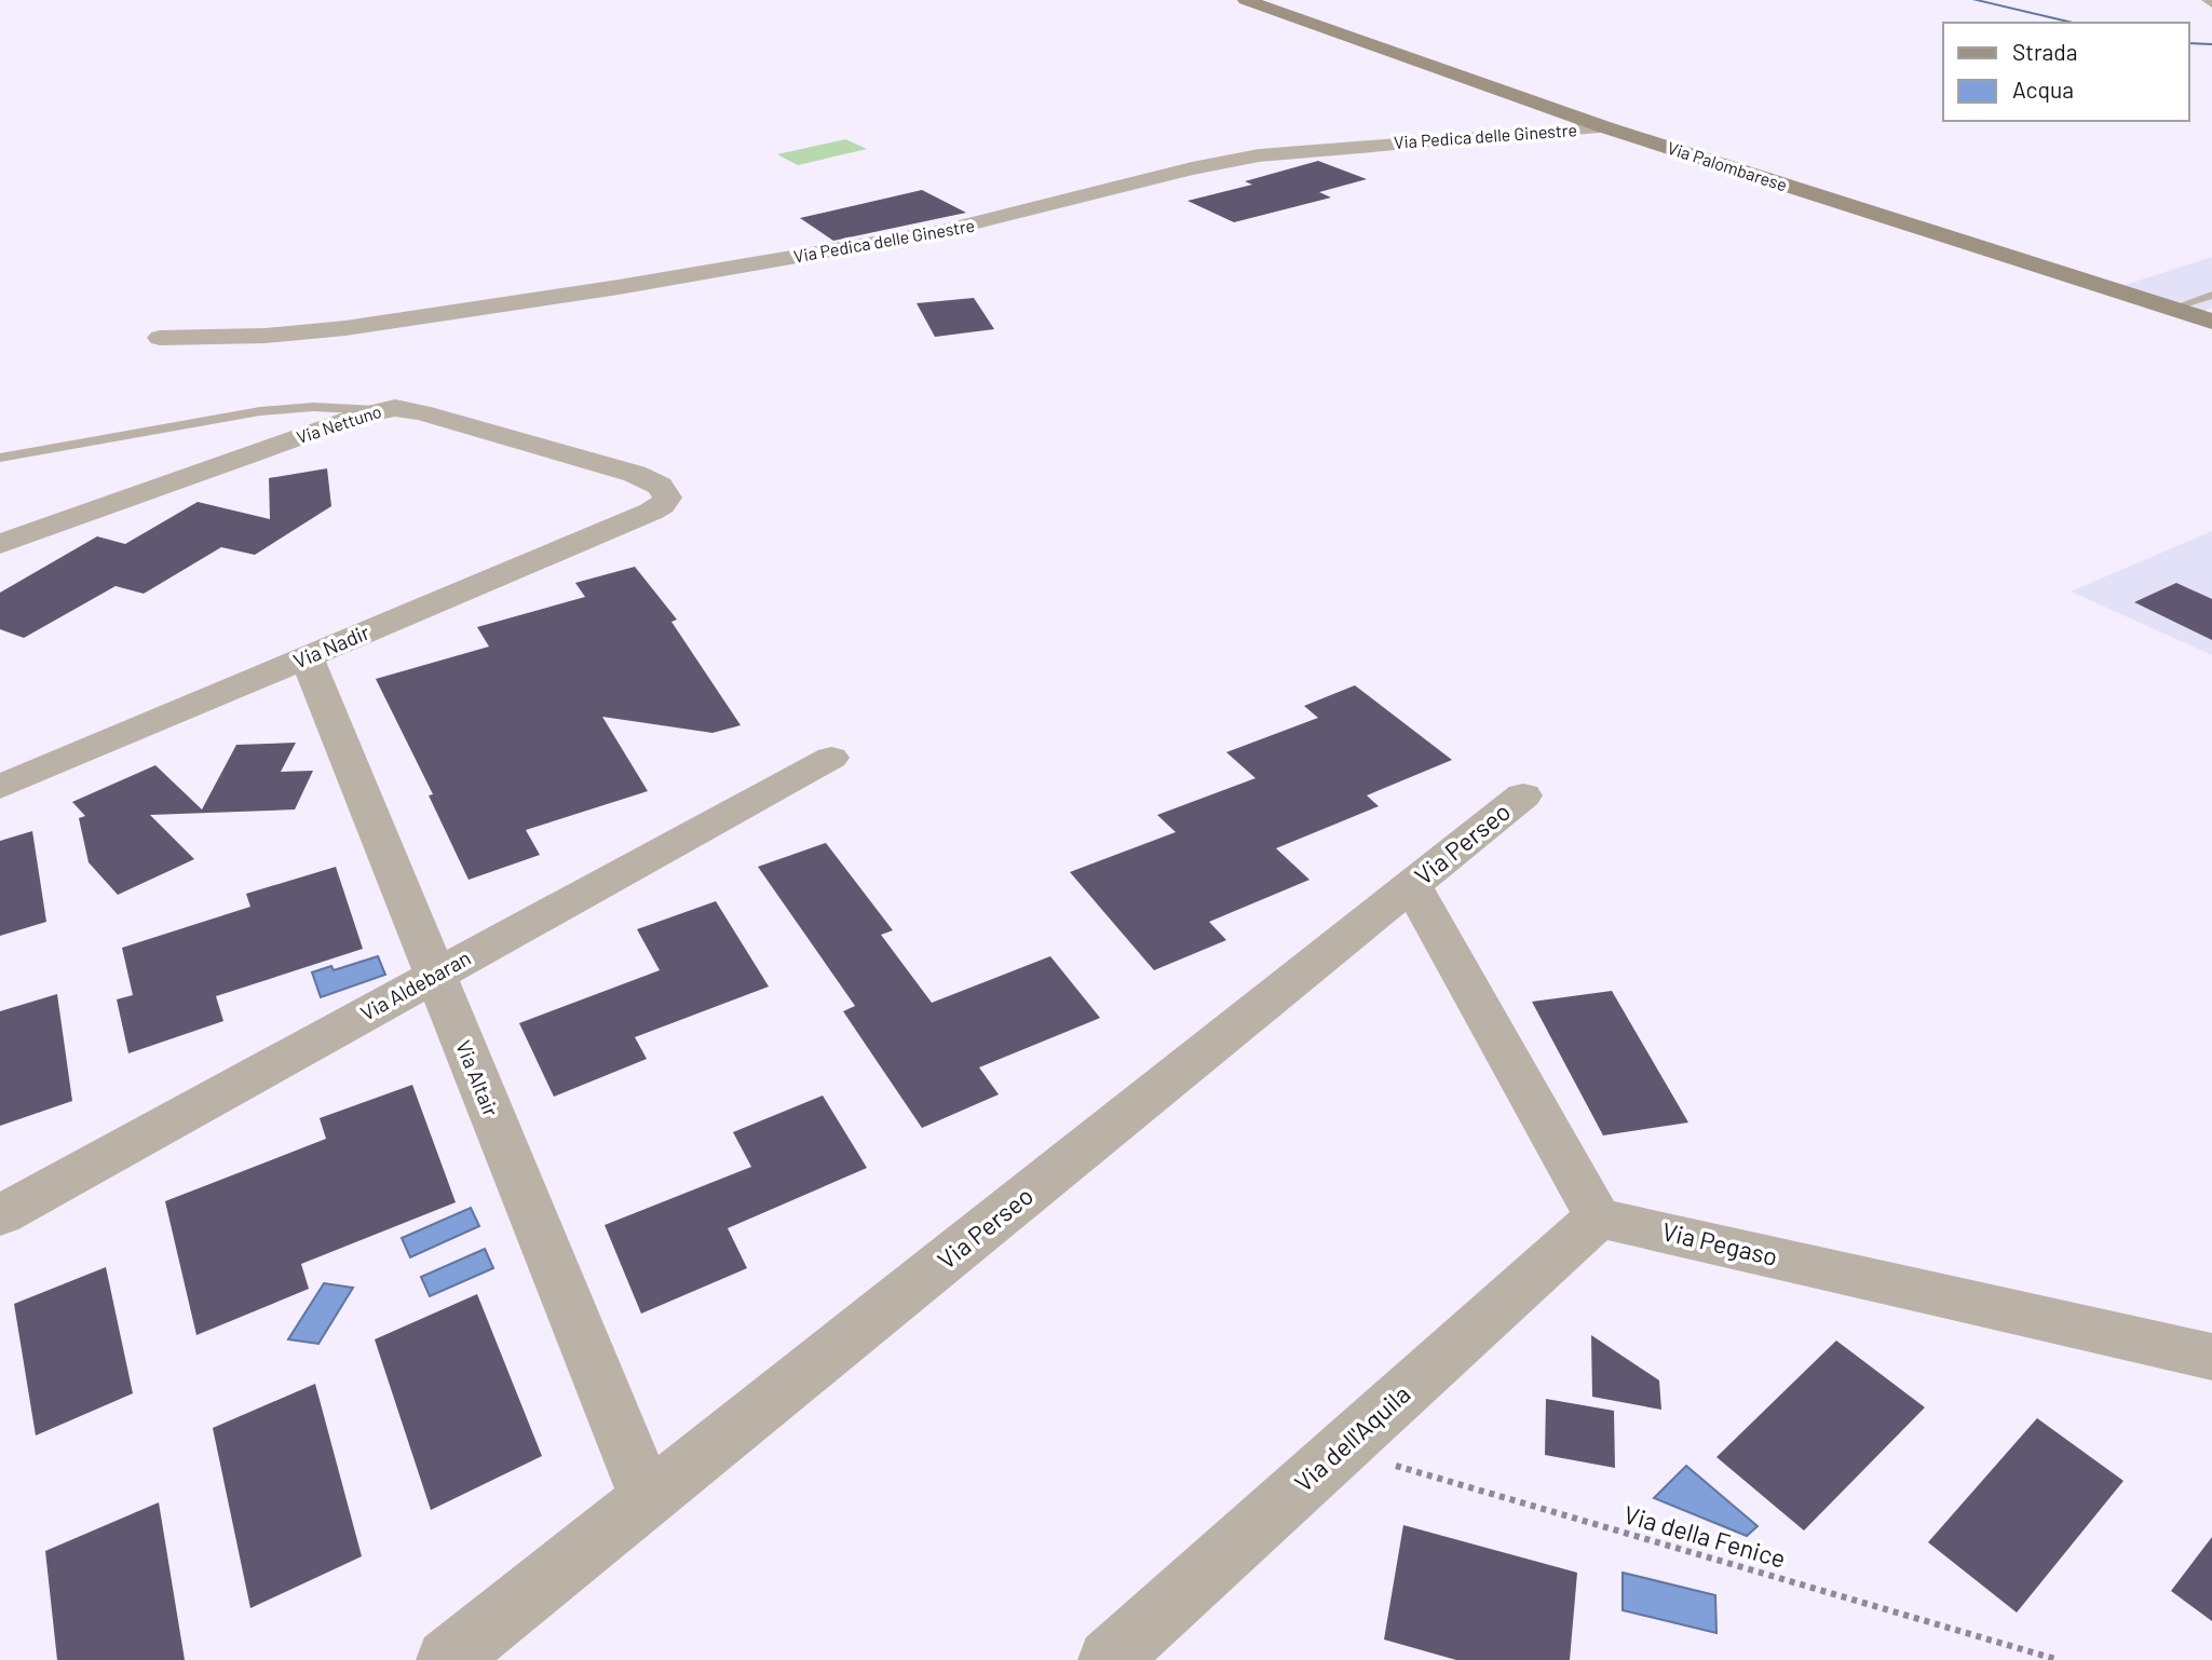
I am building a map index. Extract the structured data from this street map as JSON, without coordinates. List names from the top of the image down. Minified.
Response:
{"streets":{"main road":["Via Palombarese"],"street":["Via Pedica delle Ginestre","Via Nettuno","Via Nadir","Via Perseo","Via Aldebaran","Via Altair","Via Pegaso","Via dell'Aquila"],"path":["Via della Fenice"]},"crossings":[["Via Pedica delle Ginestre","Via Palombarese"],["Via Nettuno","Via Nadir"],["Via Nadir","Via Altair"],["Via Perseo","Via Altair"],["Via Aldebaran","Via Altair"],["Via Pegaso","Via dell'Aquila"],["Via dell'Aquila","Via della Fenice"]],"legend":["Strada","Acqua"]}
